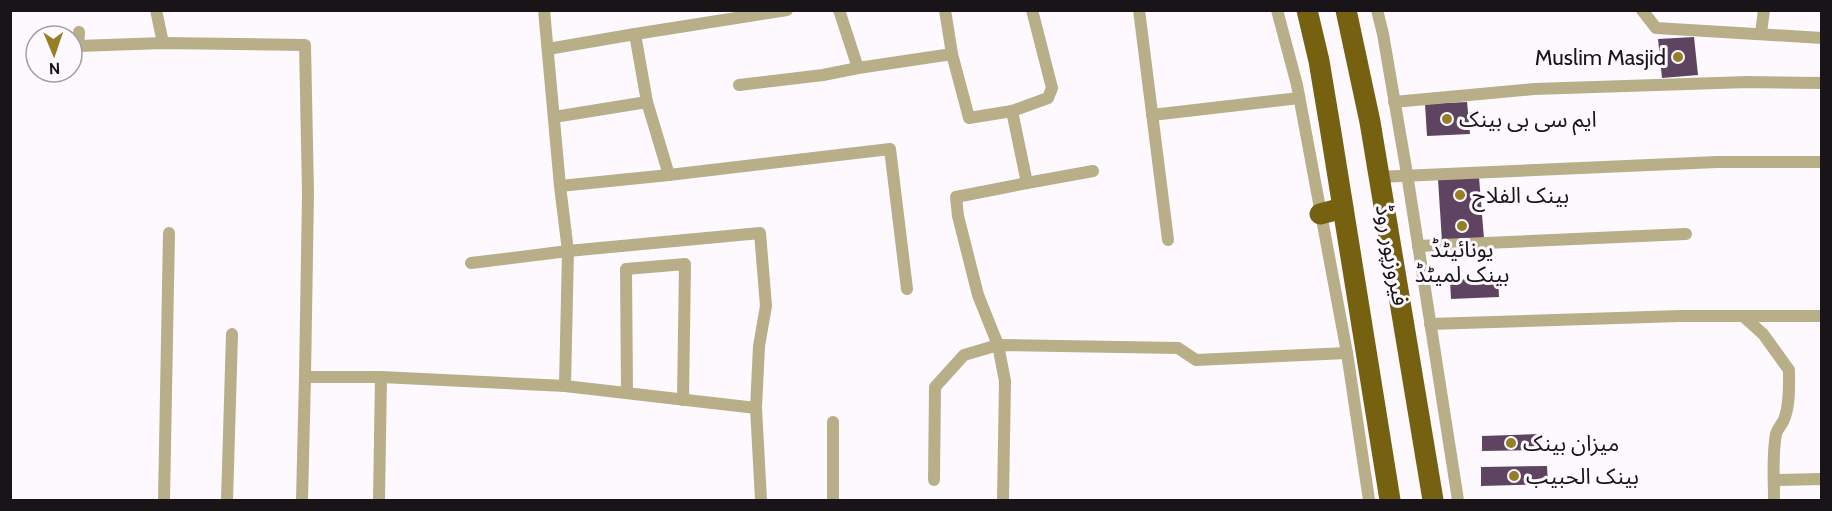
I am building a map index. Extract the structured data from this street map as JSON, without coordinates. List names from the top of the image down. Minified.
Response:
{"streets":{"highway":["فیروزپور روڈ"]},"places":["Muslim Masjid","ایم سی بی بینک","بینک الفلاح","یونائیٹڈ بینک لمیٹڈ","میزان بینک","بينک الحبيب"],"north":"bottom"}
